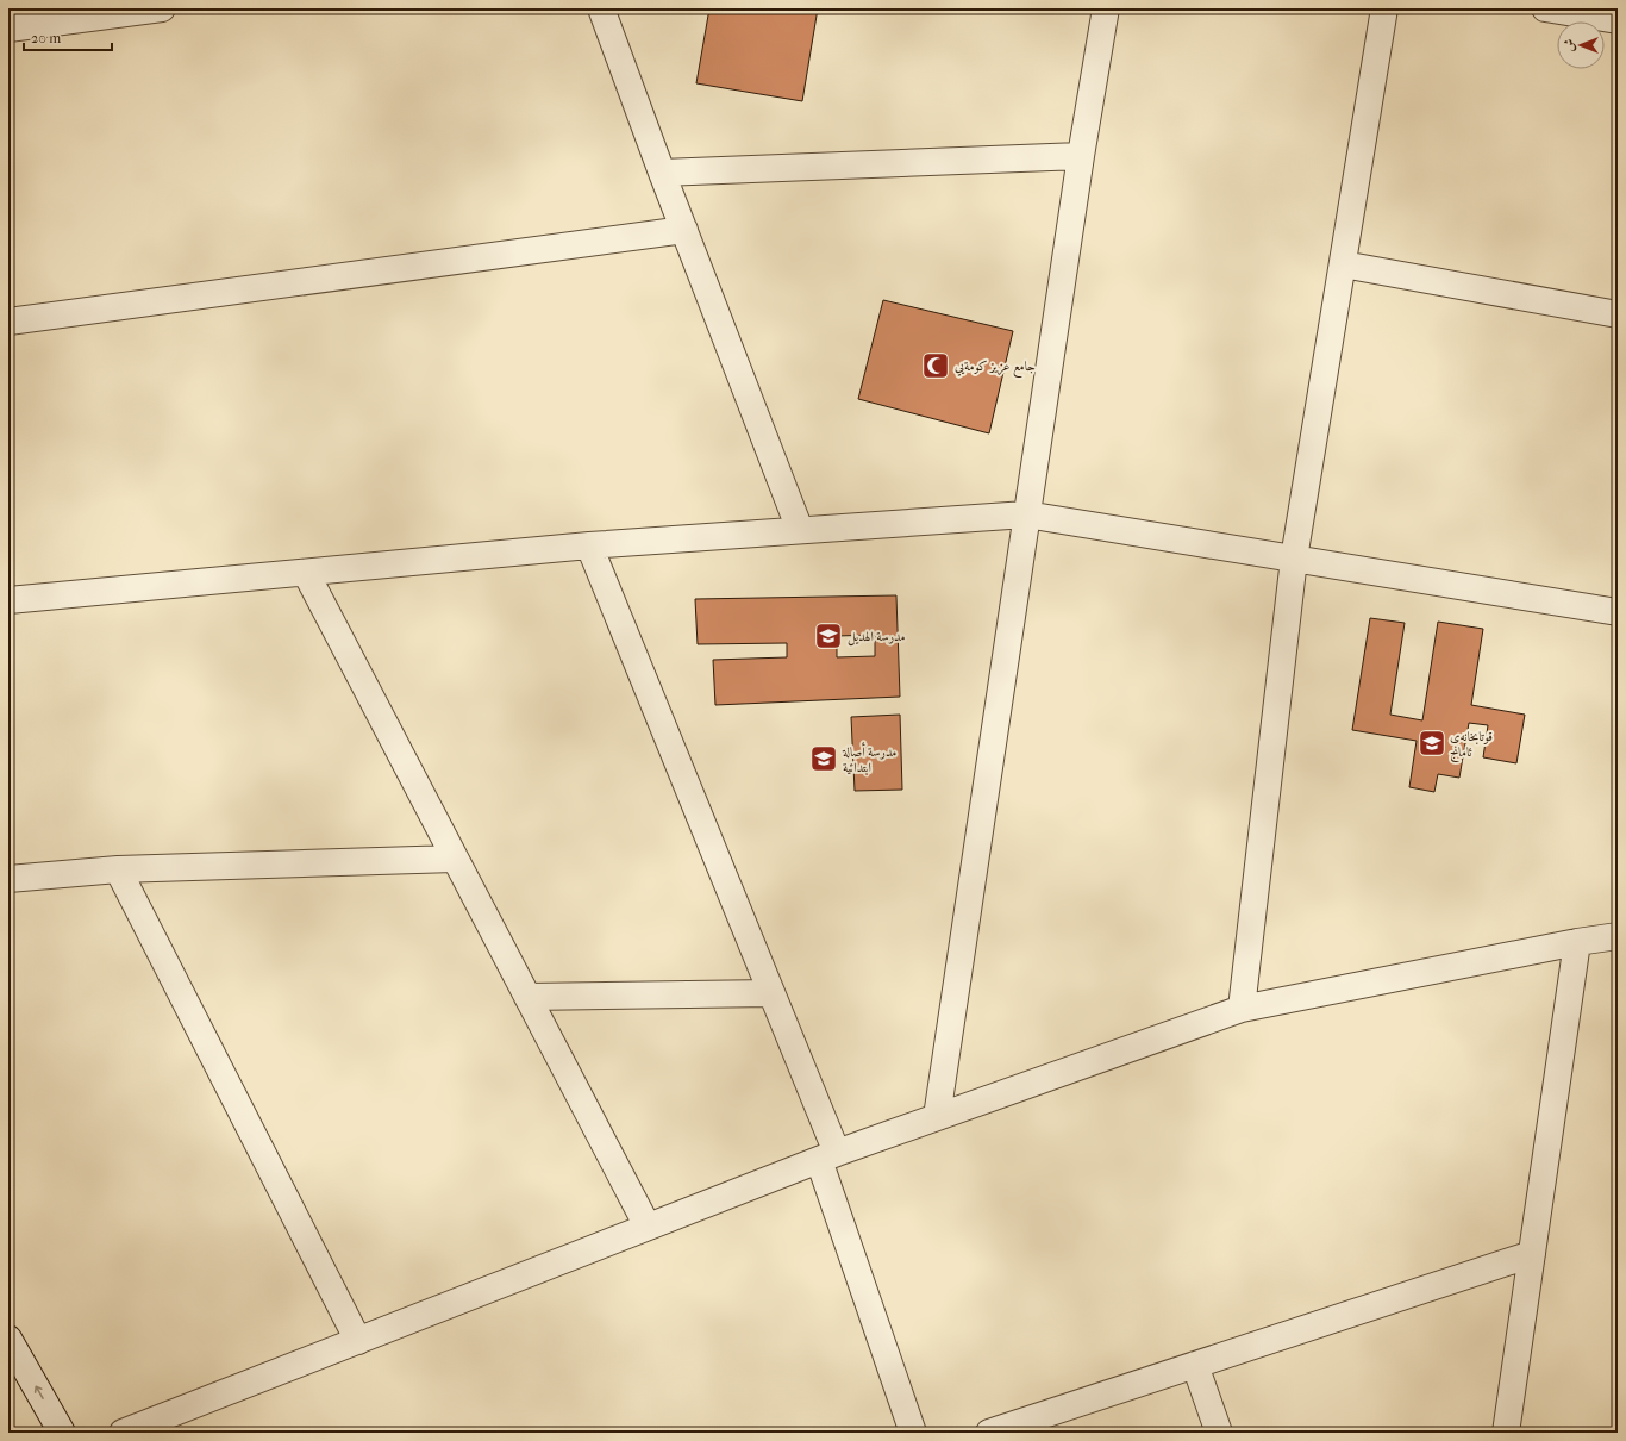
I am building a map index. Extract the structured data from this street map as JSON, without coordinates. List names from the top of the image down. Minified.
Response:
{"places":{"mosque":["جامع عزيز كومةيي"],"school or university":["مدرسة الهديل","قوتابخانەى ئامانج","مدرسة أصالة ابتدائية"]},"scale_bar":"20 m","north":"left"}
